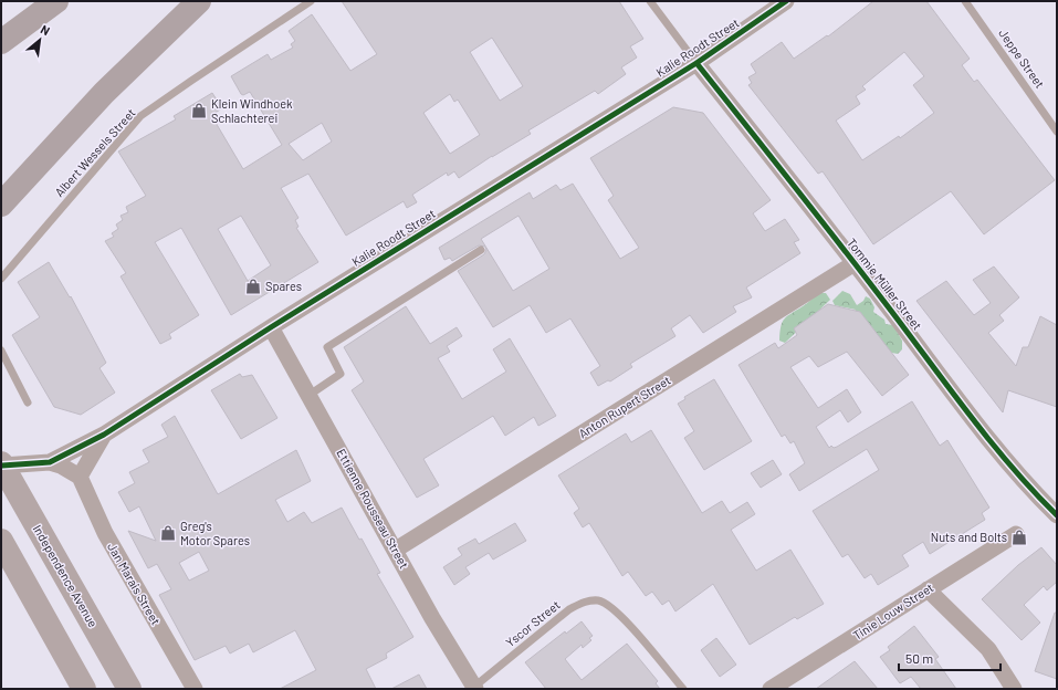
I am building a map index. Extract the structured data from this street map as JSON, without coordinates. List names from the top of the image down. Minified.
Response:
{"streets":{"main road":["Independence Avenue"],"street":["Kalie Roodt Street","Tommie Müller Street","Anton Rupert Street","Ettienne Rousseau Street","Jan Marais Street","Tinie Louw Street"],"lane":["Jeppe Street","Albert Wessels Street","Yscor Street"]},"crossings":[["Kalie Roodt Street","Tommie Müller Street"],["Kalie Roodt Street","Ettienne Rousseau Street"],["Kalie Roodt Street","Independence Avenue"],["Tommie Müller Street","Anton Rupert Street"],["Anton Rupert Street","Ettienne Rousseau Street"],["Ettienne Rousseau Street","Yscor Street"]],"places":{"shop":["Klein Windhoek Schlachterei","Spares","Greg's Motor Spares","Nuts and Bolts"]},"scale_bar":"50 m","north":"top right"}
